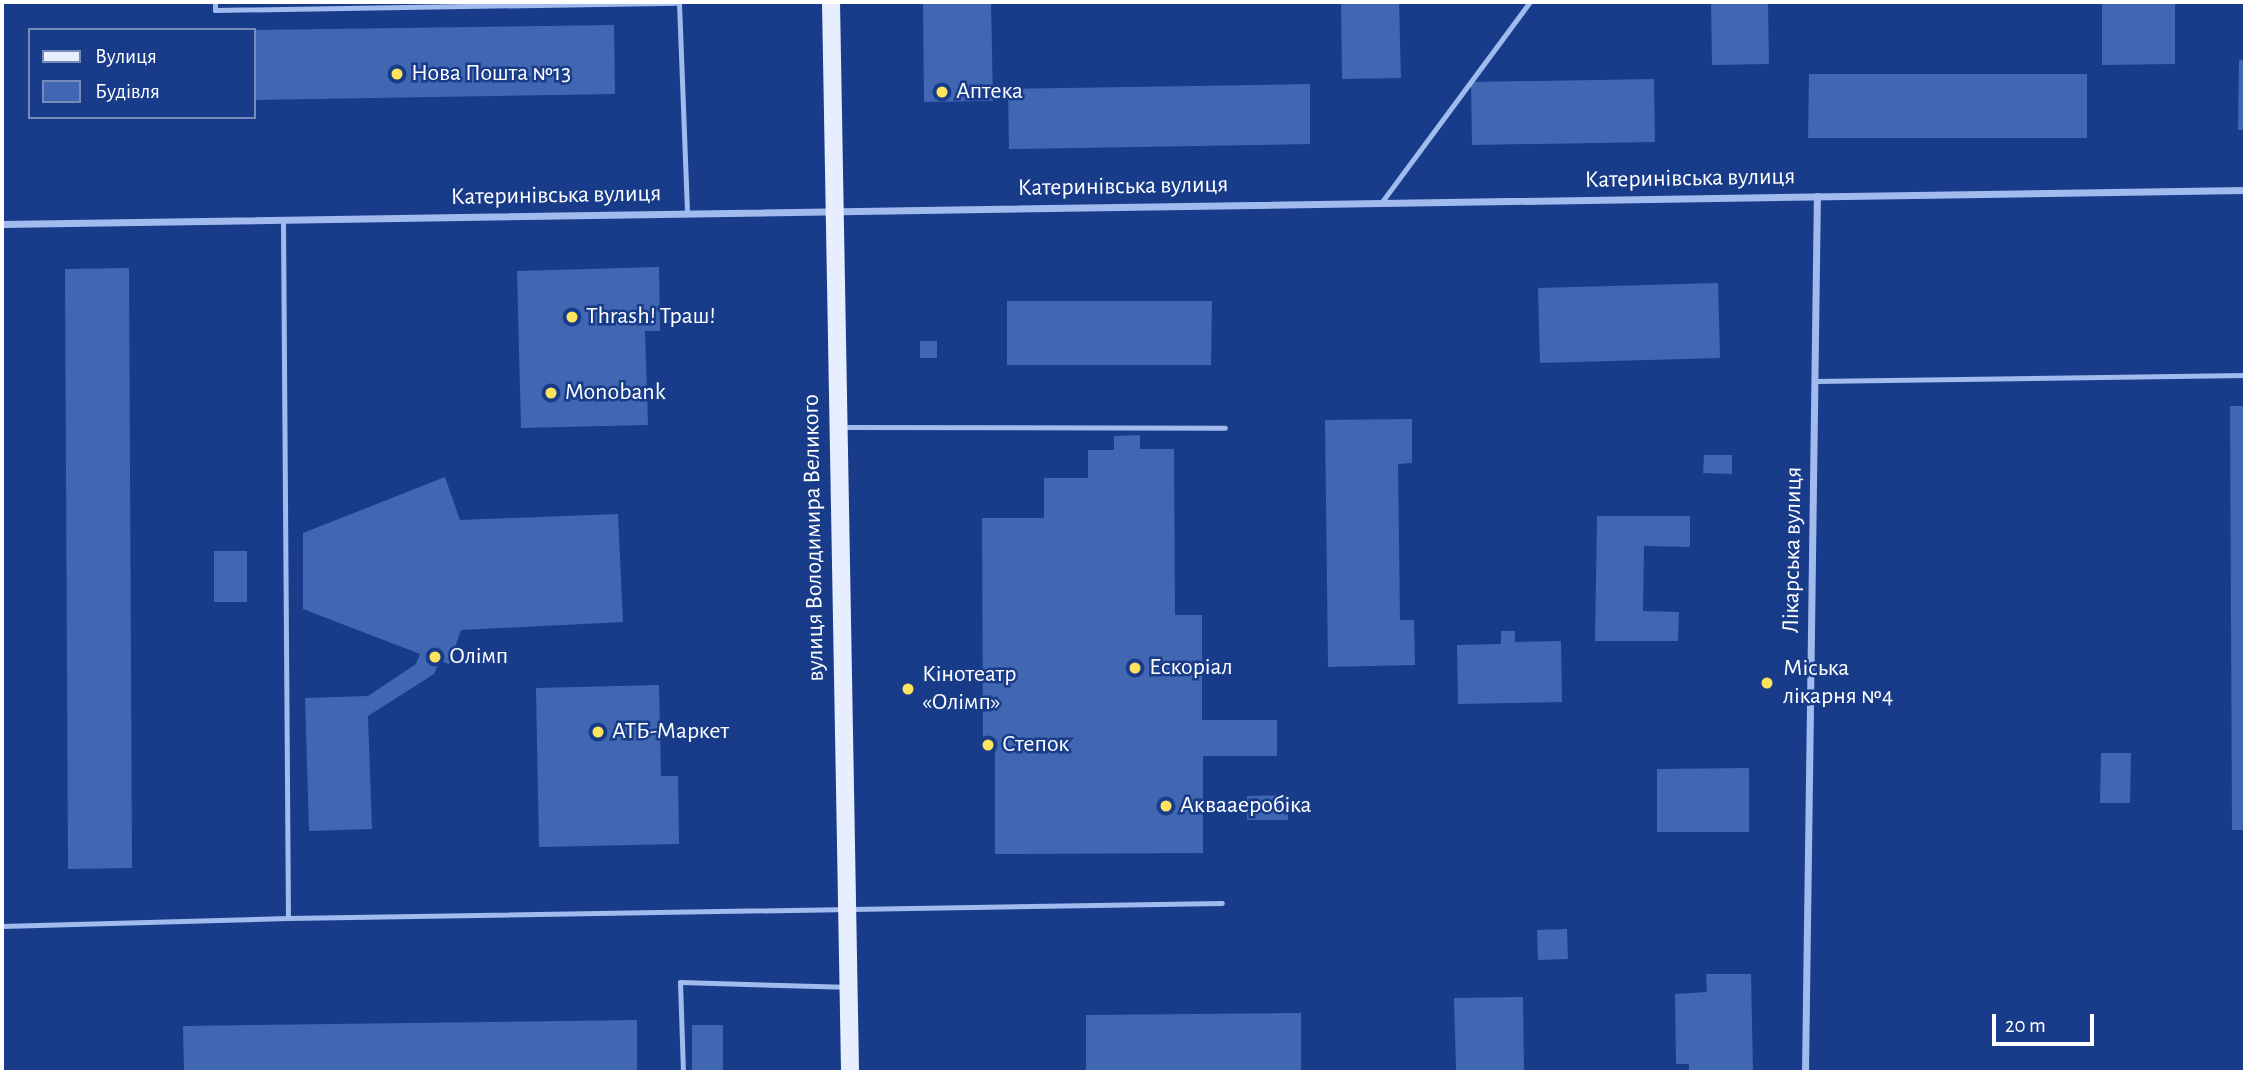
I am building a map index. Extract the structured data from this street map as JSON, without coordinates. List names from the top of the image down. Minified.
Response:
{"streets":{"main road":["вулиця Володимира Великого"],"street":["Катеринівська вулиця","Лікарська вулиця"]},"crossings":[["Катеринівська вулиця","вулиця Володимира Великого"],["Катеринівська вулиця","Лікарська вулиця"]],"places":["Нова Пошта №13","Аптека","Thrash! Траш!","Monobank","Олімп","Ескоріал","Міська лікарня №4","Кінотеатр «Олімп»","АТБ-Маркет","Степок","Аквааеробіка"],"legend":["Вулиця","Будівля"],"scale_bar":"20 m"}
